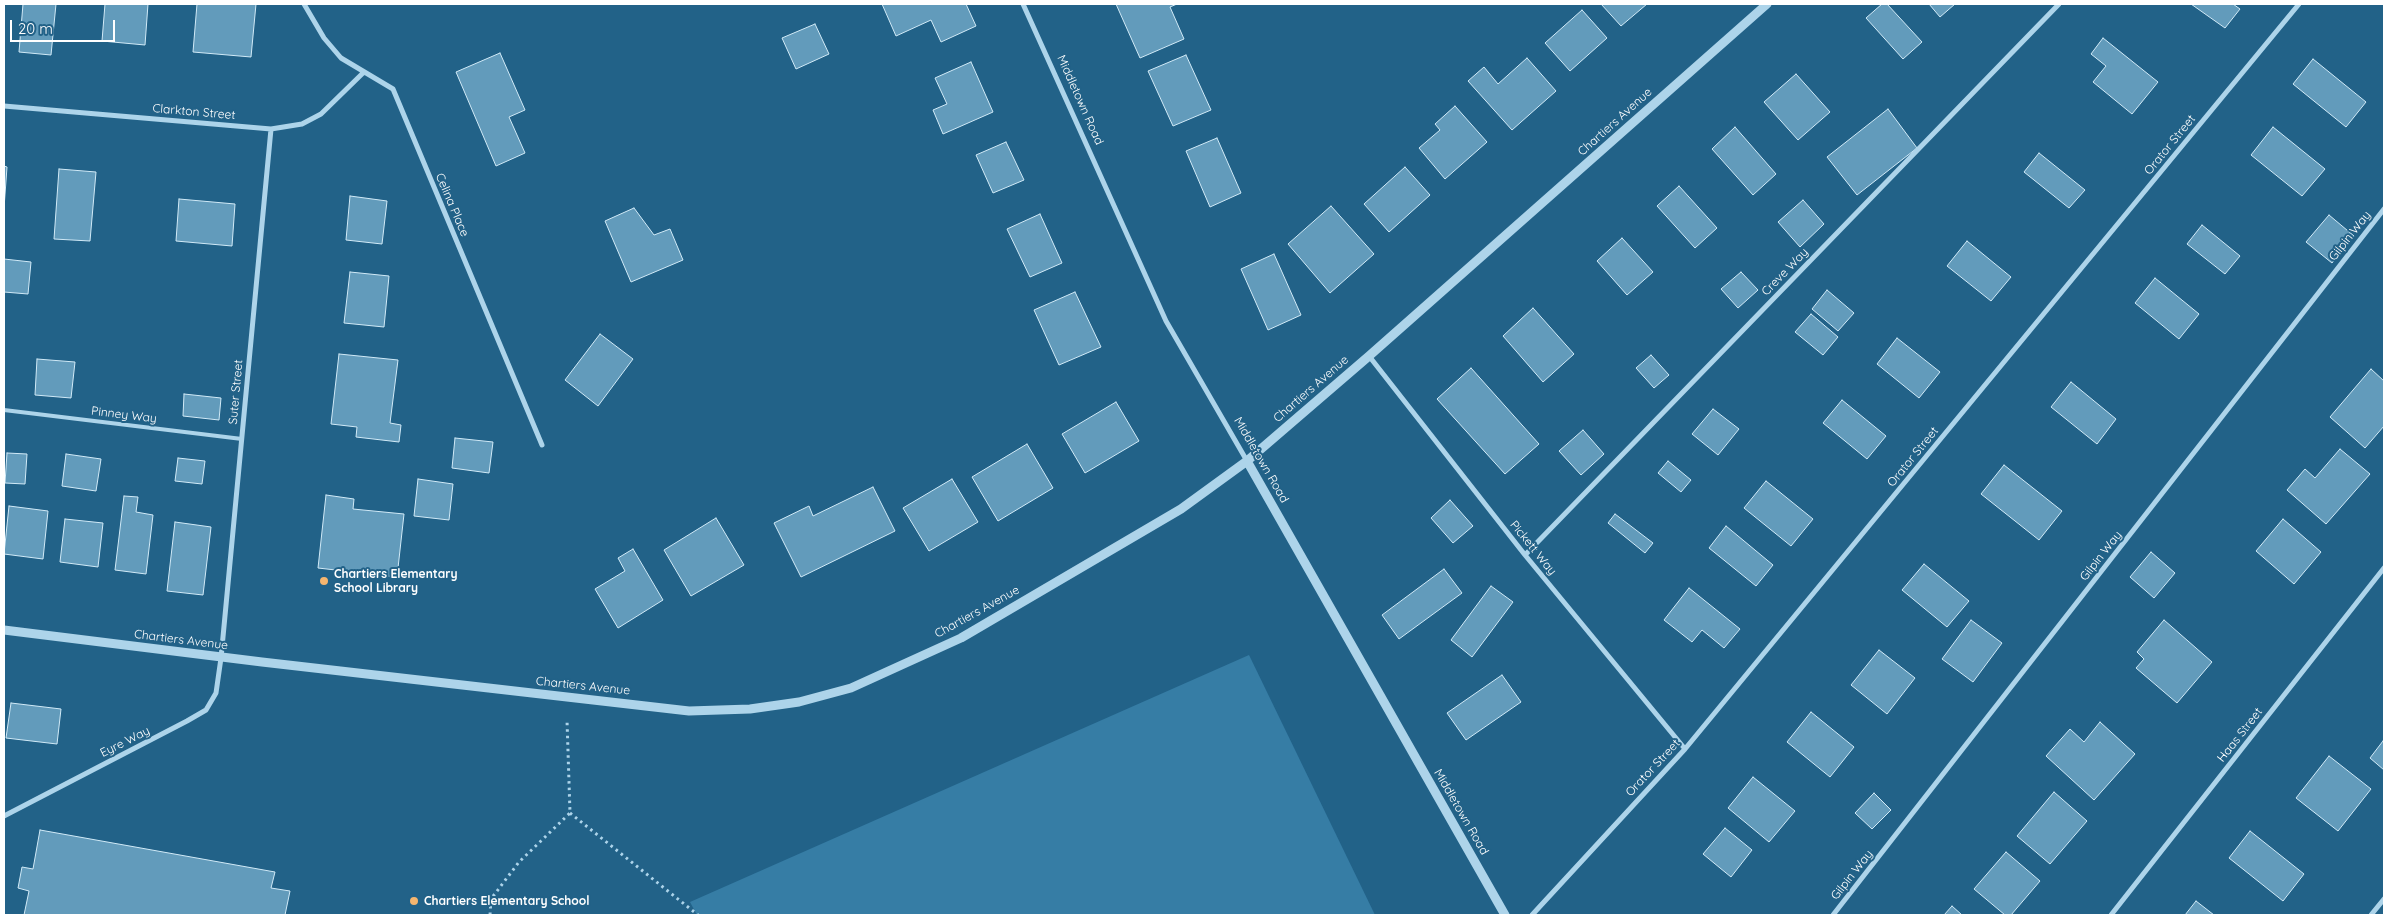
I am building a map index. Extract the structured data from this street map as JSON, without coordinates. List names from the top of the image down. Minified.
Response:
{"streets":{"street":["Middletown Road","Clarkton Street","Chartiers Avenue","Orator Street","Celina Place","Gilpin Way","Creve Way","Suter Street","Pickett Way","Haas Street","Eyre Way"],"lane":["Pinney Way"]},"crossings":[["Middletown Road","Chartiers Avenue"],["Clarkton Street","Celina Place"],["Clarkton Street","Suter Street"],["Chartiers Avenue","Suter Street"],["Chartiers Avenue","Pickett Way"],["Chartiers Avenue","Eyre Way"],["Orator Street","Pickett Way"],["Creve Way","Pickett Way"],["Suter Street","Pinney Way"],["Suter Street","Eyre Way"]],"places":["Chartiers Elementary School Library","Chartiers Elementary School"],"scale_bar":"20 m"}
